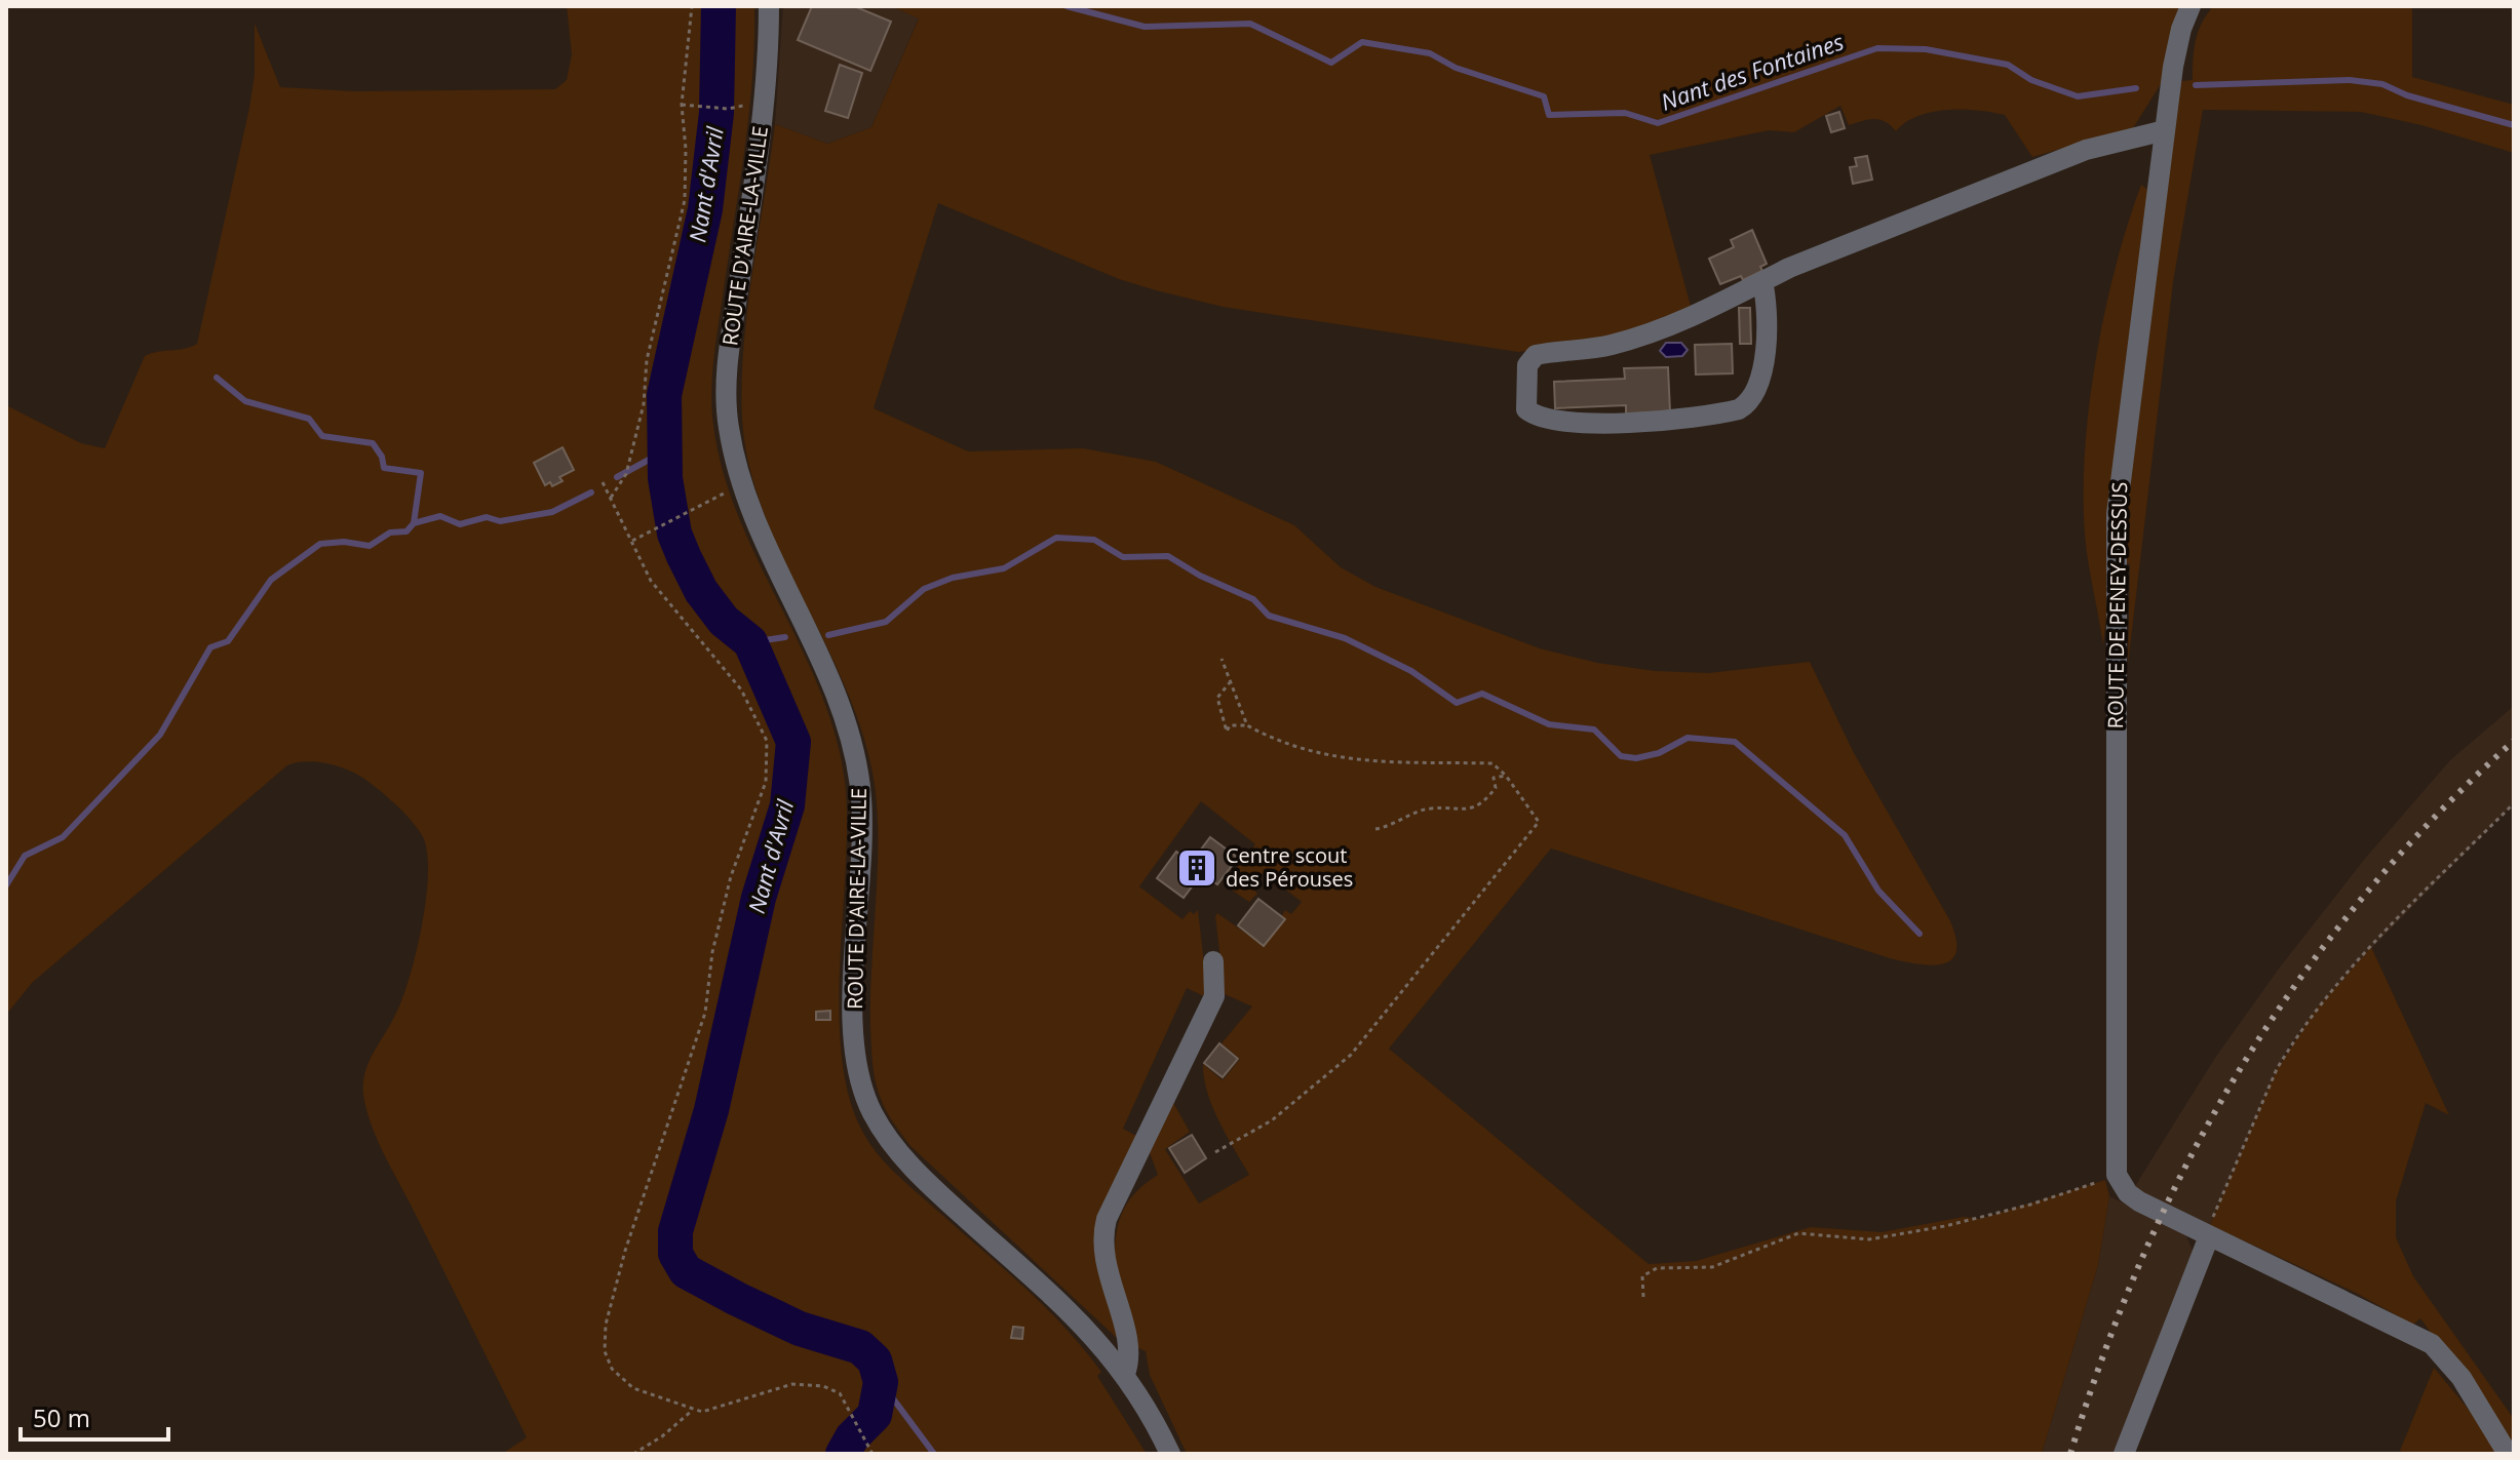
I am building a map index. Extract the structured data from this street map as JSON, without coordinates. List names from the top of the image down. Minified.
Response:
{"streets":{"street":["ROUTE D'AIRE-LA-VILLE","ROUTE DE PENEY-DESSUS"]},"water":["Nant des Fontaines","Nant d'Avril"],"places":{"building":["Centre scout des Pérouses"]},"scale_bar":"50 m"}
